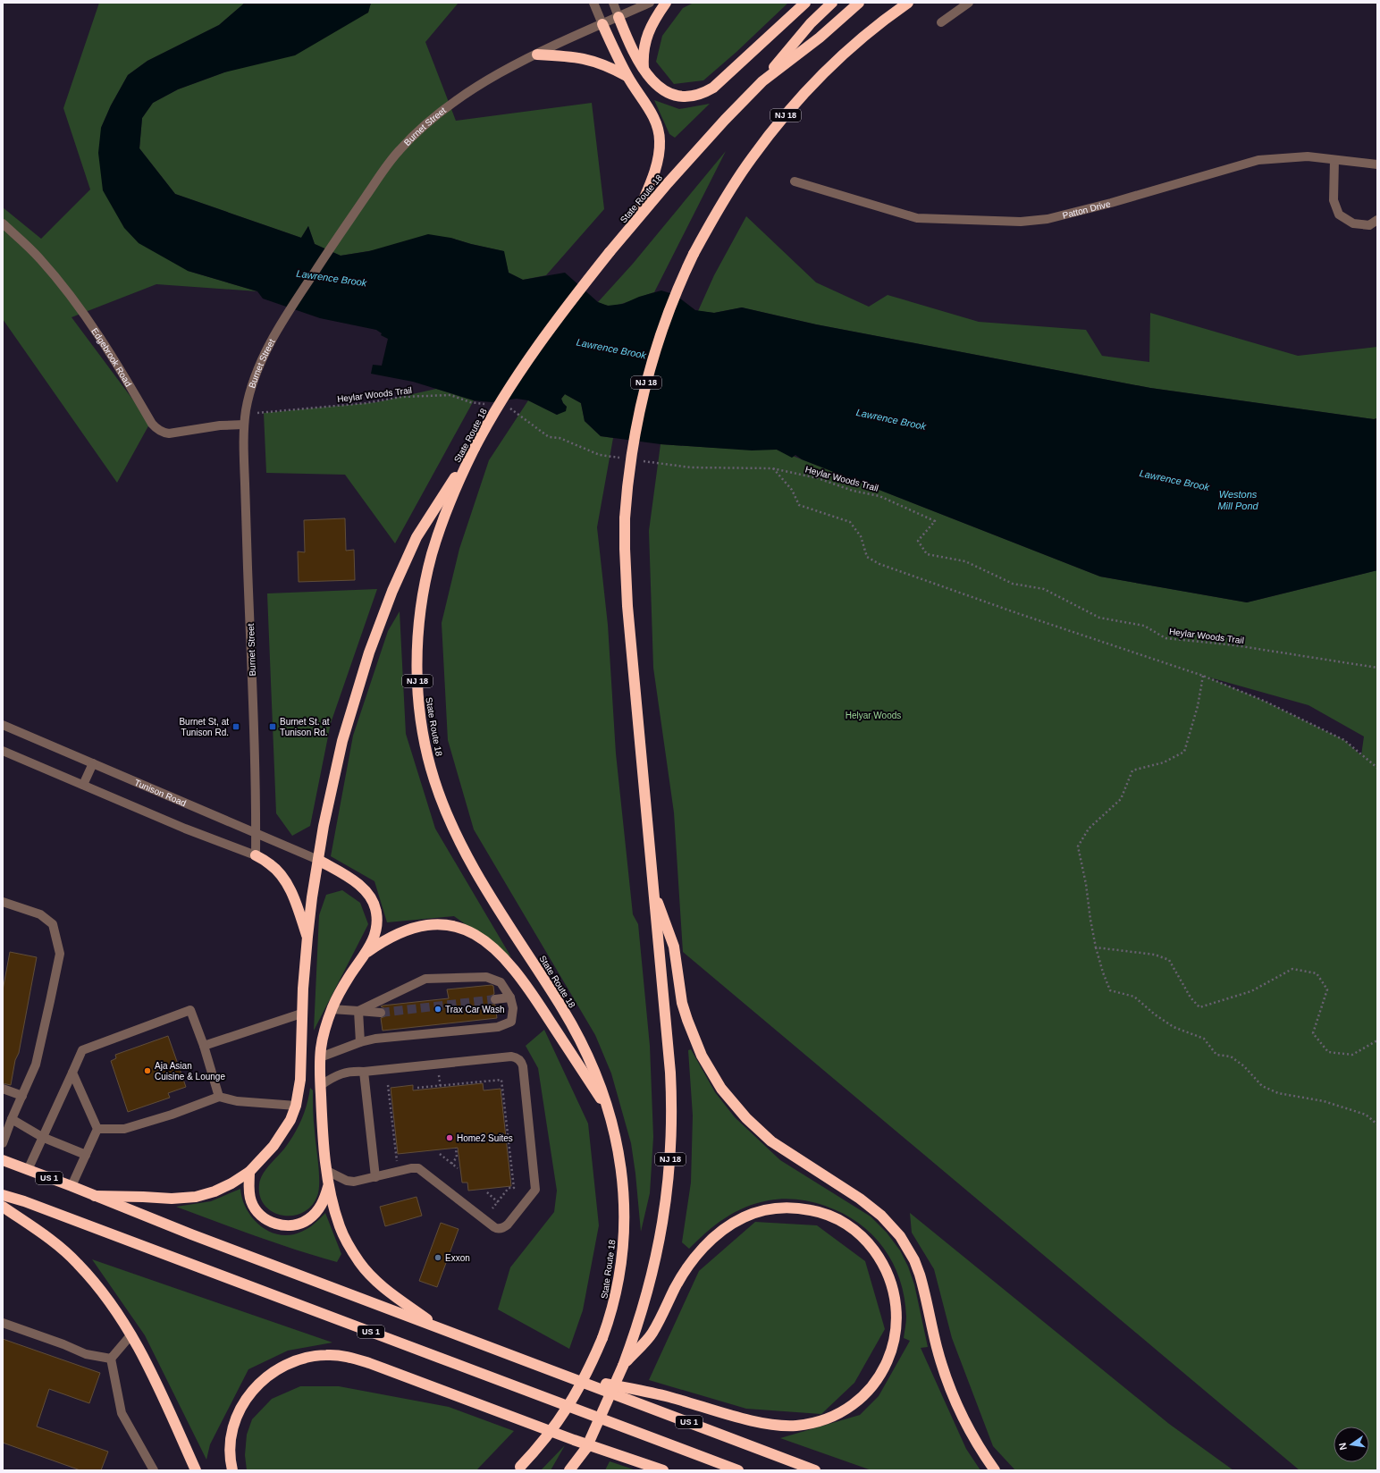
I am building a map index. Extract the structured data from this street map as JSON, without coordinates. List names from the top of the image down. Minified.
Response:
{"streets":{"highway":["NJ 18","State Route 18","US 1"],"street":["Burnet Street","Patton Drive","Edgebrook Road","Tunison Road"],"path":["Heylar Woods Trail"]},"crossings":[["Burnet Street","Edgebrook Road"],["Burnet Street","Heylar Woods Trail"],["Burnet Street","Tunison Road"]],"water":["Lawrence Brook","Westons Mill Pond"],"parks":["Helyar Woods"],"places":{"transit":["Burnet St, at Tunison Rd.","Burnet St. at Tunison Rd."],"other":["Trax Car Wash","Aja Asian Cuisine & Lounge","Home2 Suites","Exxon"]},"north":"left"}
